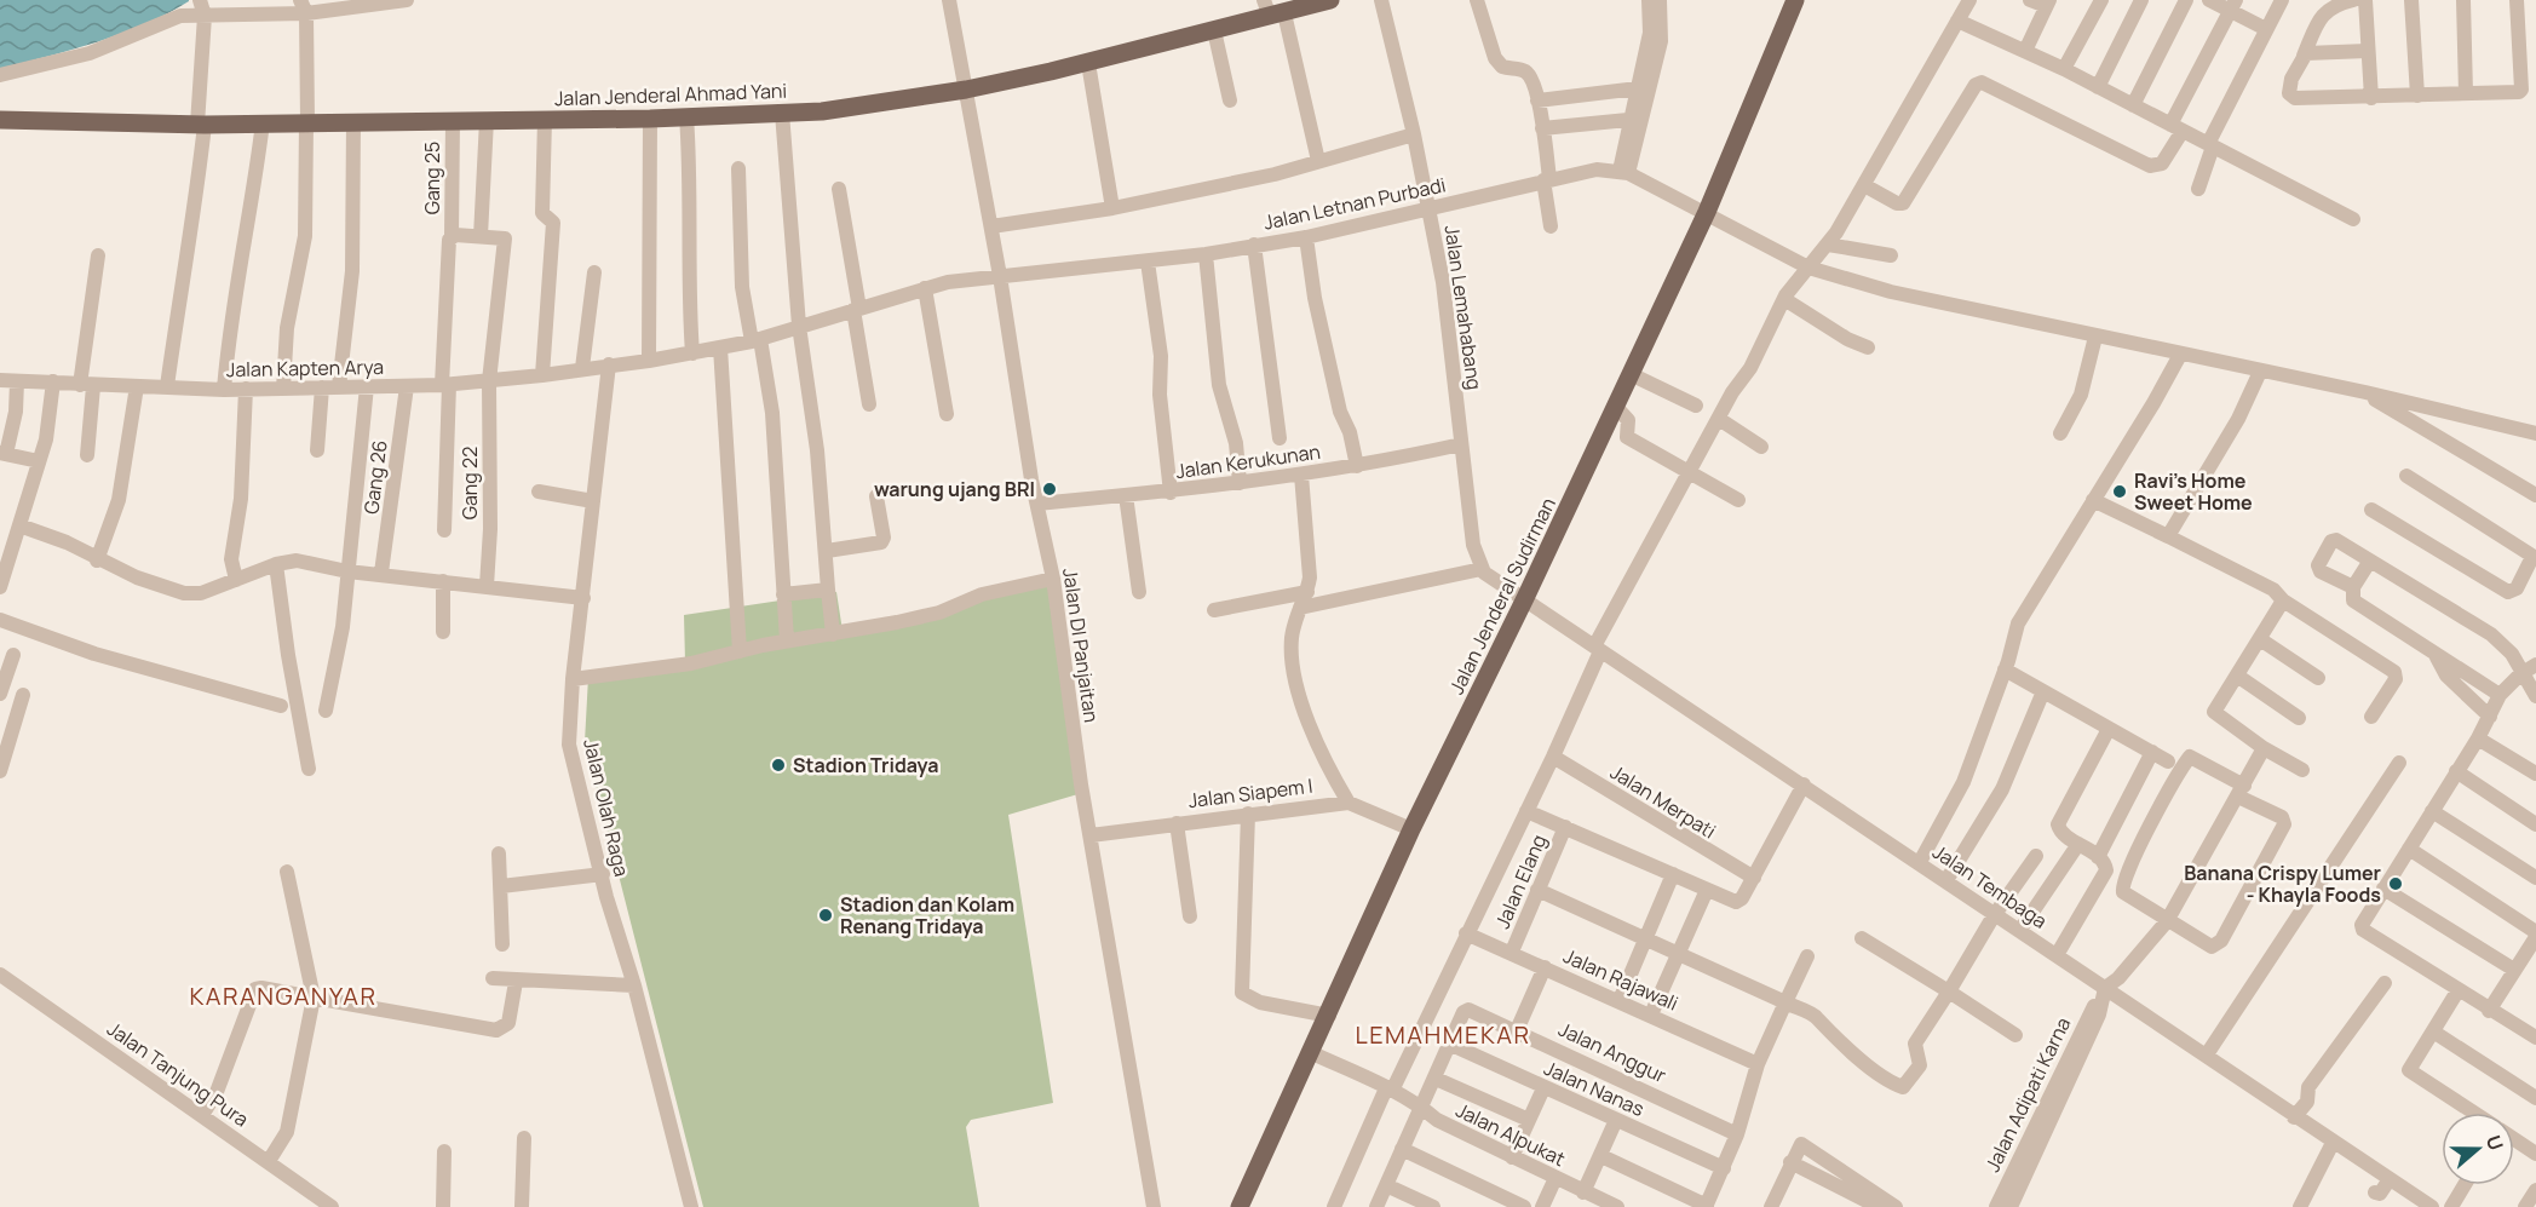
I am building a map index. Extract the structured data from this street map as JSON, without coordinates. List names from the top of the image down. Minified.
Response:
{"streets":{"main road":["Jalan Jenderal Ahmad Yani","Jalan Jenderal Sudirman"],"street":["Gang 25","Jalan Letnan Purbadi","Jalan Lemahabang","Jalan Kapten Arya","Jalan Kerukunan","Gang 26","Gang 22","Jalan DI Panjaitan","Jalan Siapem I","Jalan Merpati","Jalan Olah Raga","Jalan Elang","Jalan Tembaga","Jalan Rajawali","Jalan Anggur","Jalan Tanjung Pura","Jalan Nanas","Jalan Adipati Karna","Jalan Alpukat"]},"crossings":[["Jalan Jenderal Ahmad Yani","Gang 25"],["Jalan Jenderal Ahmad Yani","Jalan DI Panjaitan"],["Gang 25","Jalan Kapten Arya"],["Jalan Letnan Purbadi","Jalan Lemahabang"],["Jalan Letnan Purbadi","Jalan Kapten Arya"],["Jalan Letnan Purbadi","Jalan Jenderal Sudirman"],["Jalan Letnan Purbadi","Jalan DI Panjaitan"],["Jalan Lemahabang","Jalan Kerukunan"],["Jalan Kapten Arya","Gang 26"],["Jalan Kapten Arya","Gang 22"],["Jalan Kapten Arya","Jalan Olah Raga"],["Jalan Kerukunan","Jalan DI Panjaitan"],["Jalan Jenderal Sudirman","Jalan Siapem I"],["Jalan Jenderal Sudirman","Jalan Tembaga"],["Jalan Jenderal Sudirman","Jalan Alpukat"],["Jalan DI Panjaitan","Jalan Siapem I"],["Jalan Elang","Jalan Rajawali"],["Jalan Tembaga","Jalan Adipati Karna"],["Jalan Anggur","Jalan Nanas"]],"districts":["KARANGANYAR","LEMAHMEKAR"],"places":["warung ujang BRI","Ravi's Home Sweet Home","Stadion Tridaya","Banana Crispy Lumer - Khayla Foods","Stadion dan Kolam Renang Tridaya"],"north":"right"}
